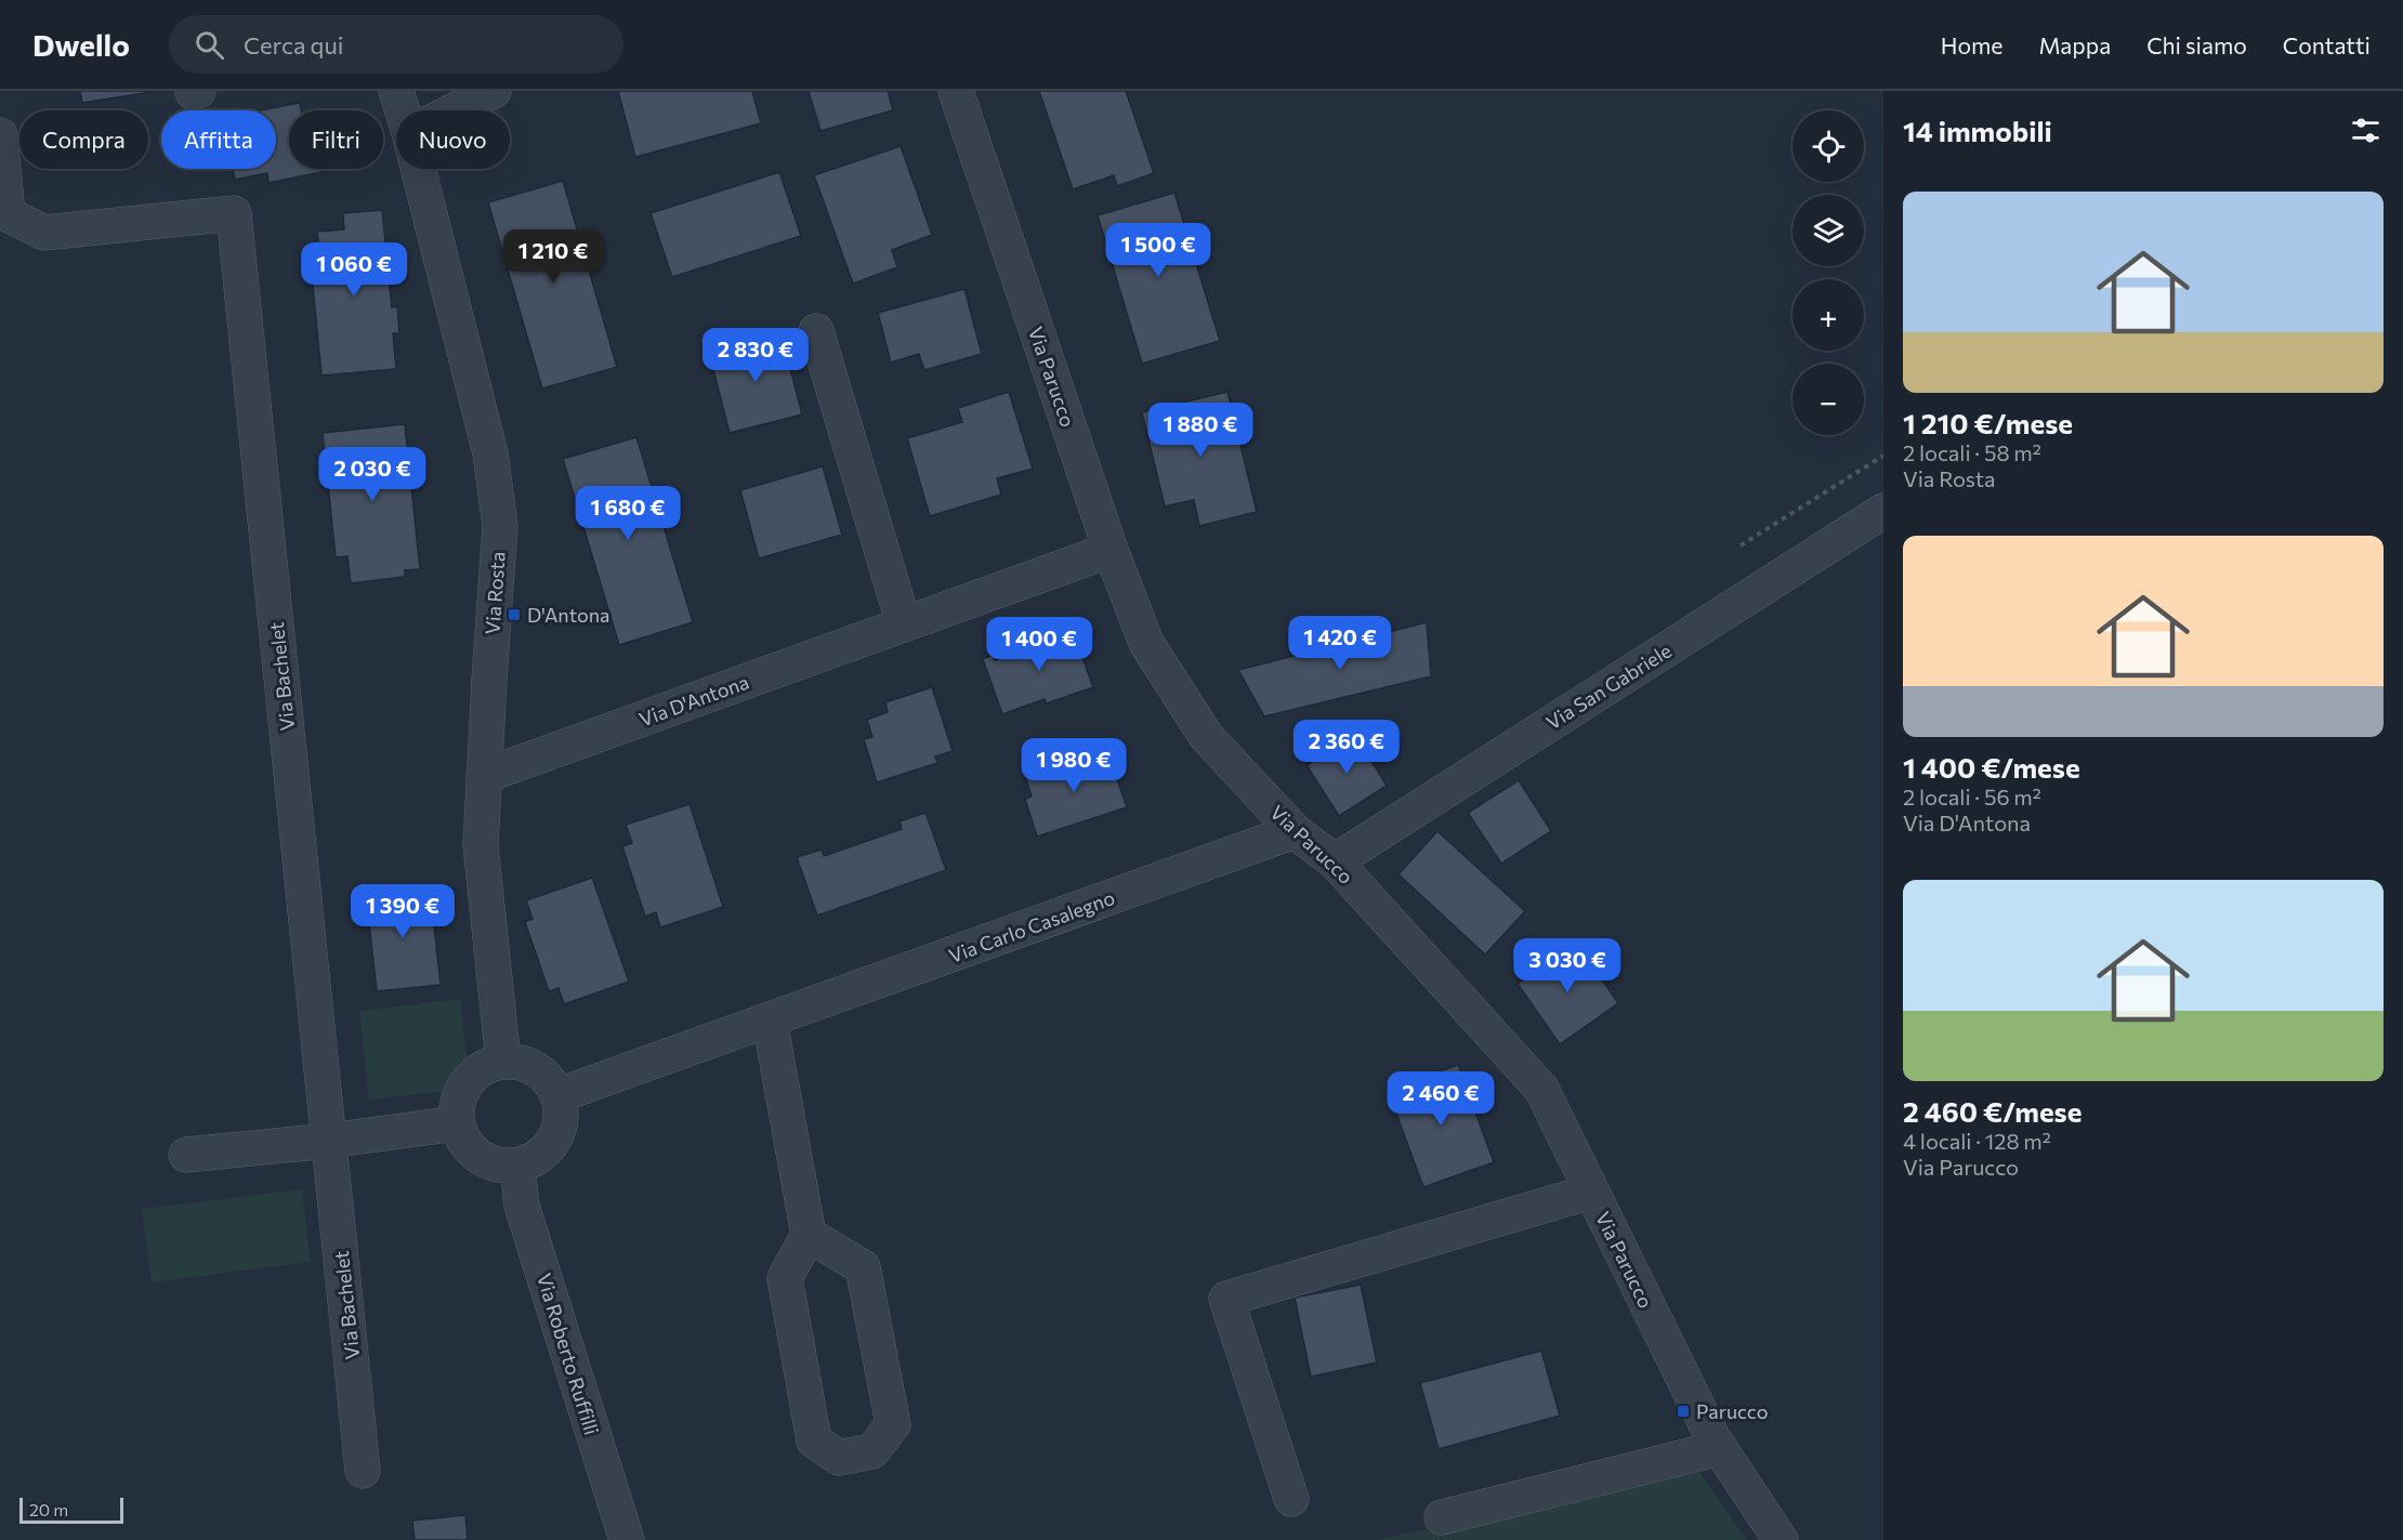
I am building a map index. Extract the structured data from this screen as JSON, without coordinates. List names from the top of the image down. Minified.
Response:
{"streets":{"street":["Via Parucco","Via Rosta","Via Bachelet","Via San Gabriele","Via D'Antona","Via Carlo Casalegno","Via Roberto Ruffilli"]},"crossings":[["Via Parucco","Via San Gabriele"],["Via Parucco","Via D'Antona"],["Via Parucco","Via Carlo Casalegno"],["Via Rosta","Via D'Antona"],["Via Rosta","Via Carlo Casalegno"],["Via Rosta","Via Roberto Ruffilli"],["Via Carlo Casalegno","Via Roberto Ruffilli"]],"places":{"transit":["D'Antona","Parucco"]},"scale_bar":"20 m","page":{"header":"Dwello","search":"Cerca qui","nav":["Home","Mappa","Chi siamo","Contatti"],"heading":"14 immobili","map_buttons":["+","−"],"chip":["Compra","Affitta","Filtri","Nuovo"],"list":[{"name":"1 210 €/mese","note":"2 locali · 58 m² · Via Rosta"},{"name":"1 400 €/mese","note":"2 locali · 56 m² · Via D'Antona"},{"name":"2 460 €/mese","note":"4 locali · 128 m² · Via Parucco"}],"price":["1 500 €","1 210 €","1 060 €","2 830 €","1 880 €","2 030 €","1 680 €","1 420 €","1 400 €","2 360 €","1 980 €","1 390 €","3 030 €","2 460 €"],"scale":"20 m"}}
